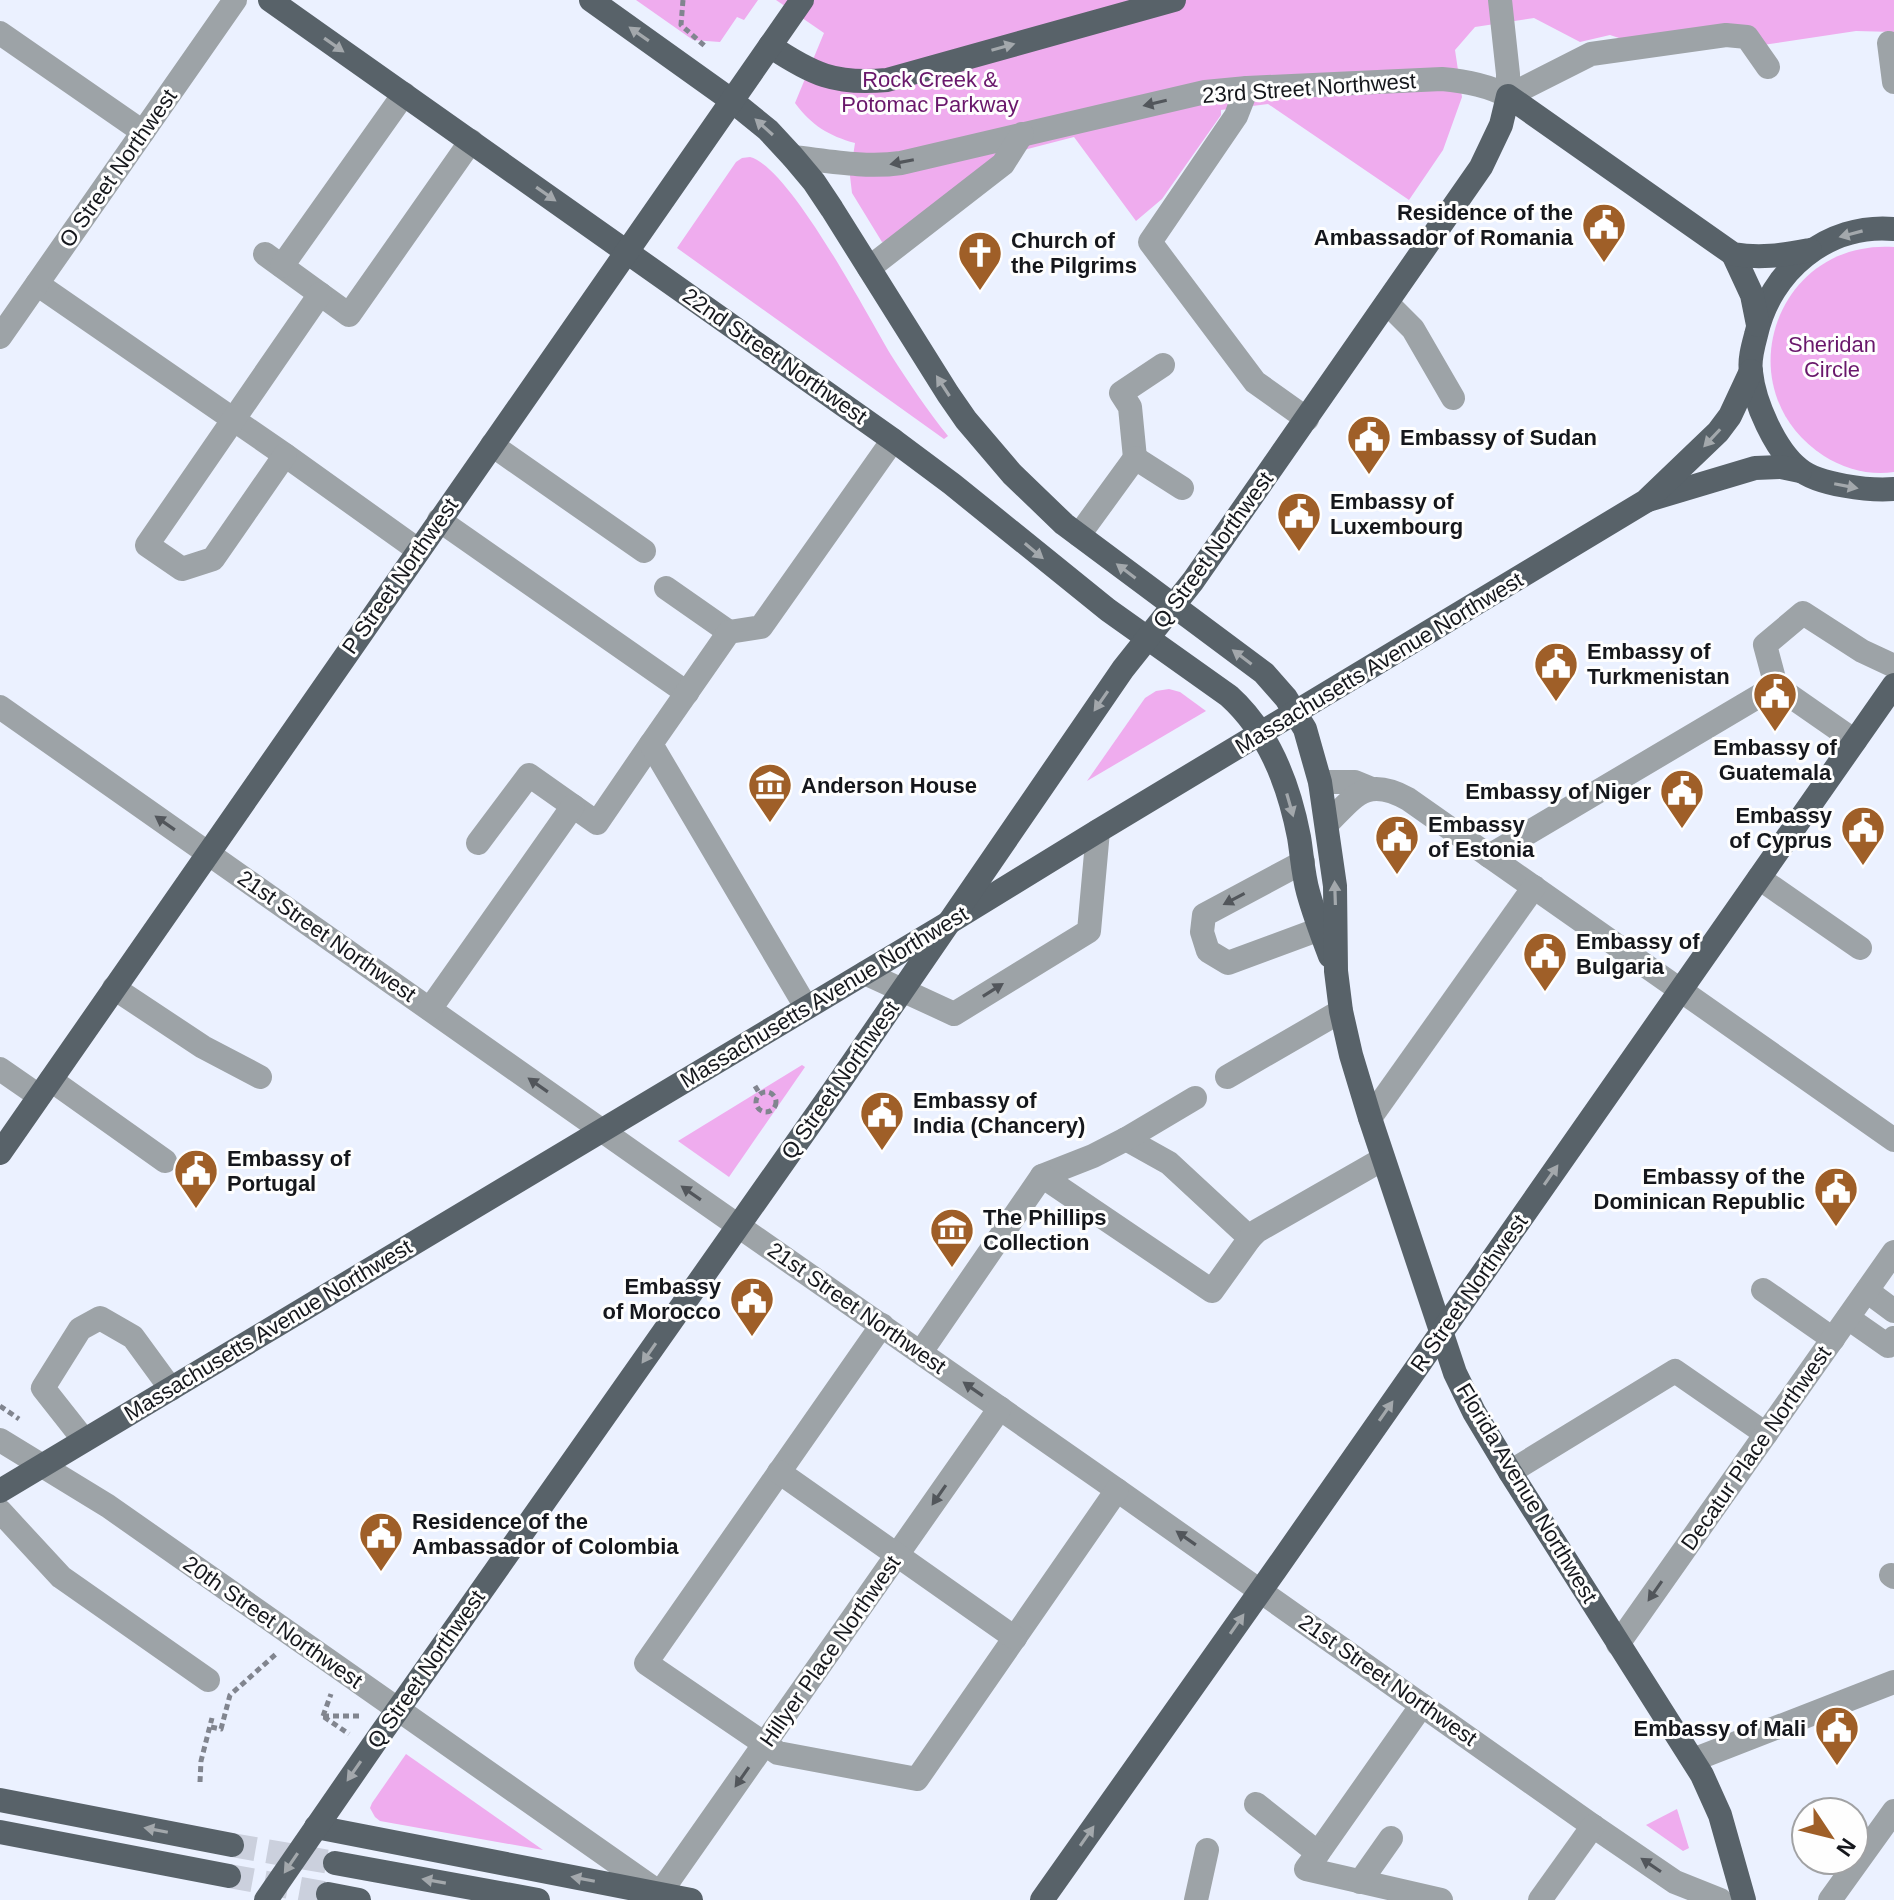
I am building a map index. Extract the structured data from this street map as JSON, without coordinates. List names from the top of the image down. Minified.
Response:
{"streets":{"main road":["23rd Street Northwest","22nd Street Northwest","Q Street Northwest","P Street Northwest","Massachusetts Avenue Northwest","R Street Northwest","Florida Avenue Northwest"],"street":["O Street Northwest","21st Street Northwest","Decatur Place Northwest","20th Street Northwest","Hillyer Place Northwest"]},"crossings":[["23rd Street Northwest","Q Street Northwest"],["22nd Street Northwest","Q Street Northwest"],["22nd Street Northwest","P Street Northwest"],["22nd Street Northwest","Massachusetts Avenue Northwest"],["22nd Street Northwest","Florida Avenue Northwest"],["Q Street Northwest","Massachusetts Avenue Northwest"],["Q Street Northwest","21st Street Northwest"],["Q Street Northwest","20th Street Northwest"],["P Street Northwest","21st Street Northwest"],["Massachusetts Avenue Northwest","21st Street Northwest"],["Massachusetts Avenue Northwest","Florida Avenue Northwest"],["Massachusetts Avenue Northwest","20th Street Northwest"],["21st Street Northwest","R Street Northwest"],["21st Street Northwest","Hillyer Place Northwest"],["R Street Northwest","Florida Avenue Northwest"],["Decatur Place Northwest","Florida Avenue Northwest"],["20th Street Northwest","Hillyer Place Northwest"]],"one_way":["23rd Street Northwest","Q Street Northwest","21st Street Northwest","R Street Northwest","Decatur Place Northwest"],"parks":["Rock Creek & Potomac Parkway","Sheridan Circle"],"places":{"public building":["Residence of the Ambassador of Romania","Embassy of Sudan","Embassy of Luxembourg","Embassy of Turkmenistan","Embassy of Guatemala","Embassy of Niger","Embassy of Cyprus","Embassy of Estonia","Embassy of Bulgaria","Embassy of India (Chancery)","Embassy of Portugal","Embassy of the Dominican Republic","Embassy of Morocco","Residence of the Ambassador of Colombia","Embassy of Mali"],"church":["Church of the Pilgrims"],"museum":["Anderson House","The Phillips Collection"]},"north":"bottom right"}
